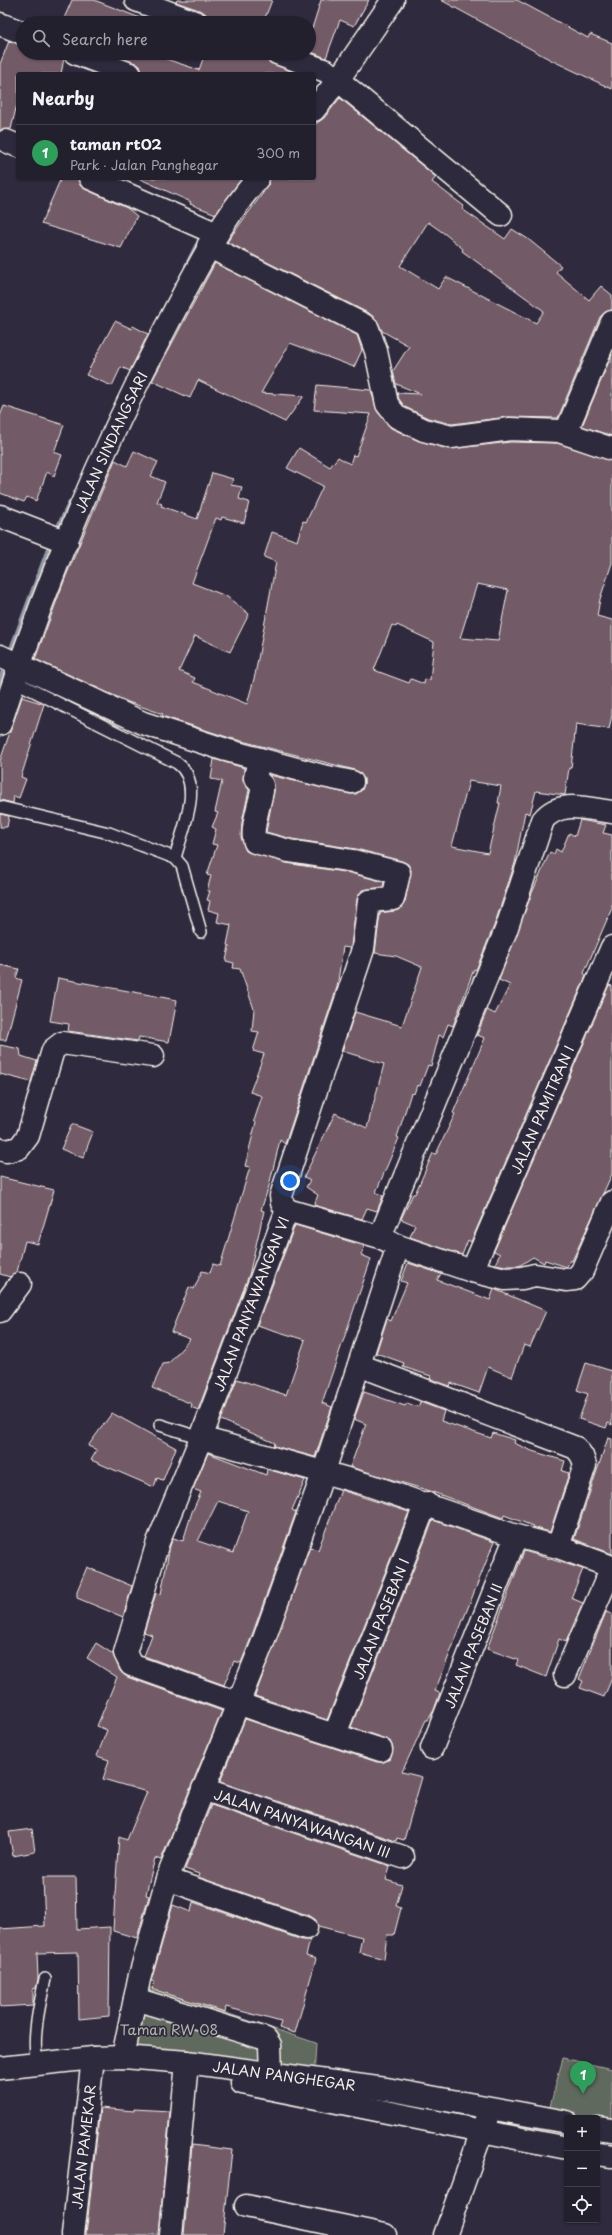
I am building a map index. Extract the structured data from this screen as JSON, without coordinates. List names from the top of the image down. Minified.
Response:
{"streets":{"street":["JALAN SINDANGSARI","JALAN PAMITRAN I","JALAN PANYAWANGAN VI","JALAN PASEBAN I","JALAN PASEBAN II","JALAN PANYAWANGAN III","JALAN PANGHEGAR","JALAN PAMEKAR"]},"crossings":[["JALAN PANYAWANGAN VI","JALAN PASEBAN I"],["JALAN PANGHEGAR","JALAN PAMEKAR"]],"parks":["Taman RW 08"],"page":{"search":"Search here","heading":"Nearby","list":[{"mark":"1","name":"taman rt02","note":"Park · Jalan Panghegar","value":"300 m"}],"pins":"1","map_buttons":["+","−"]}}
